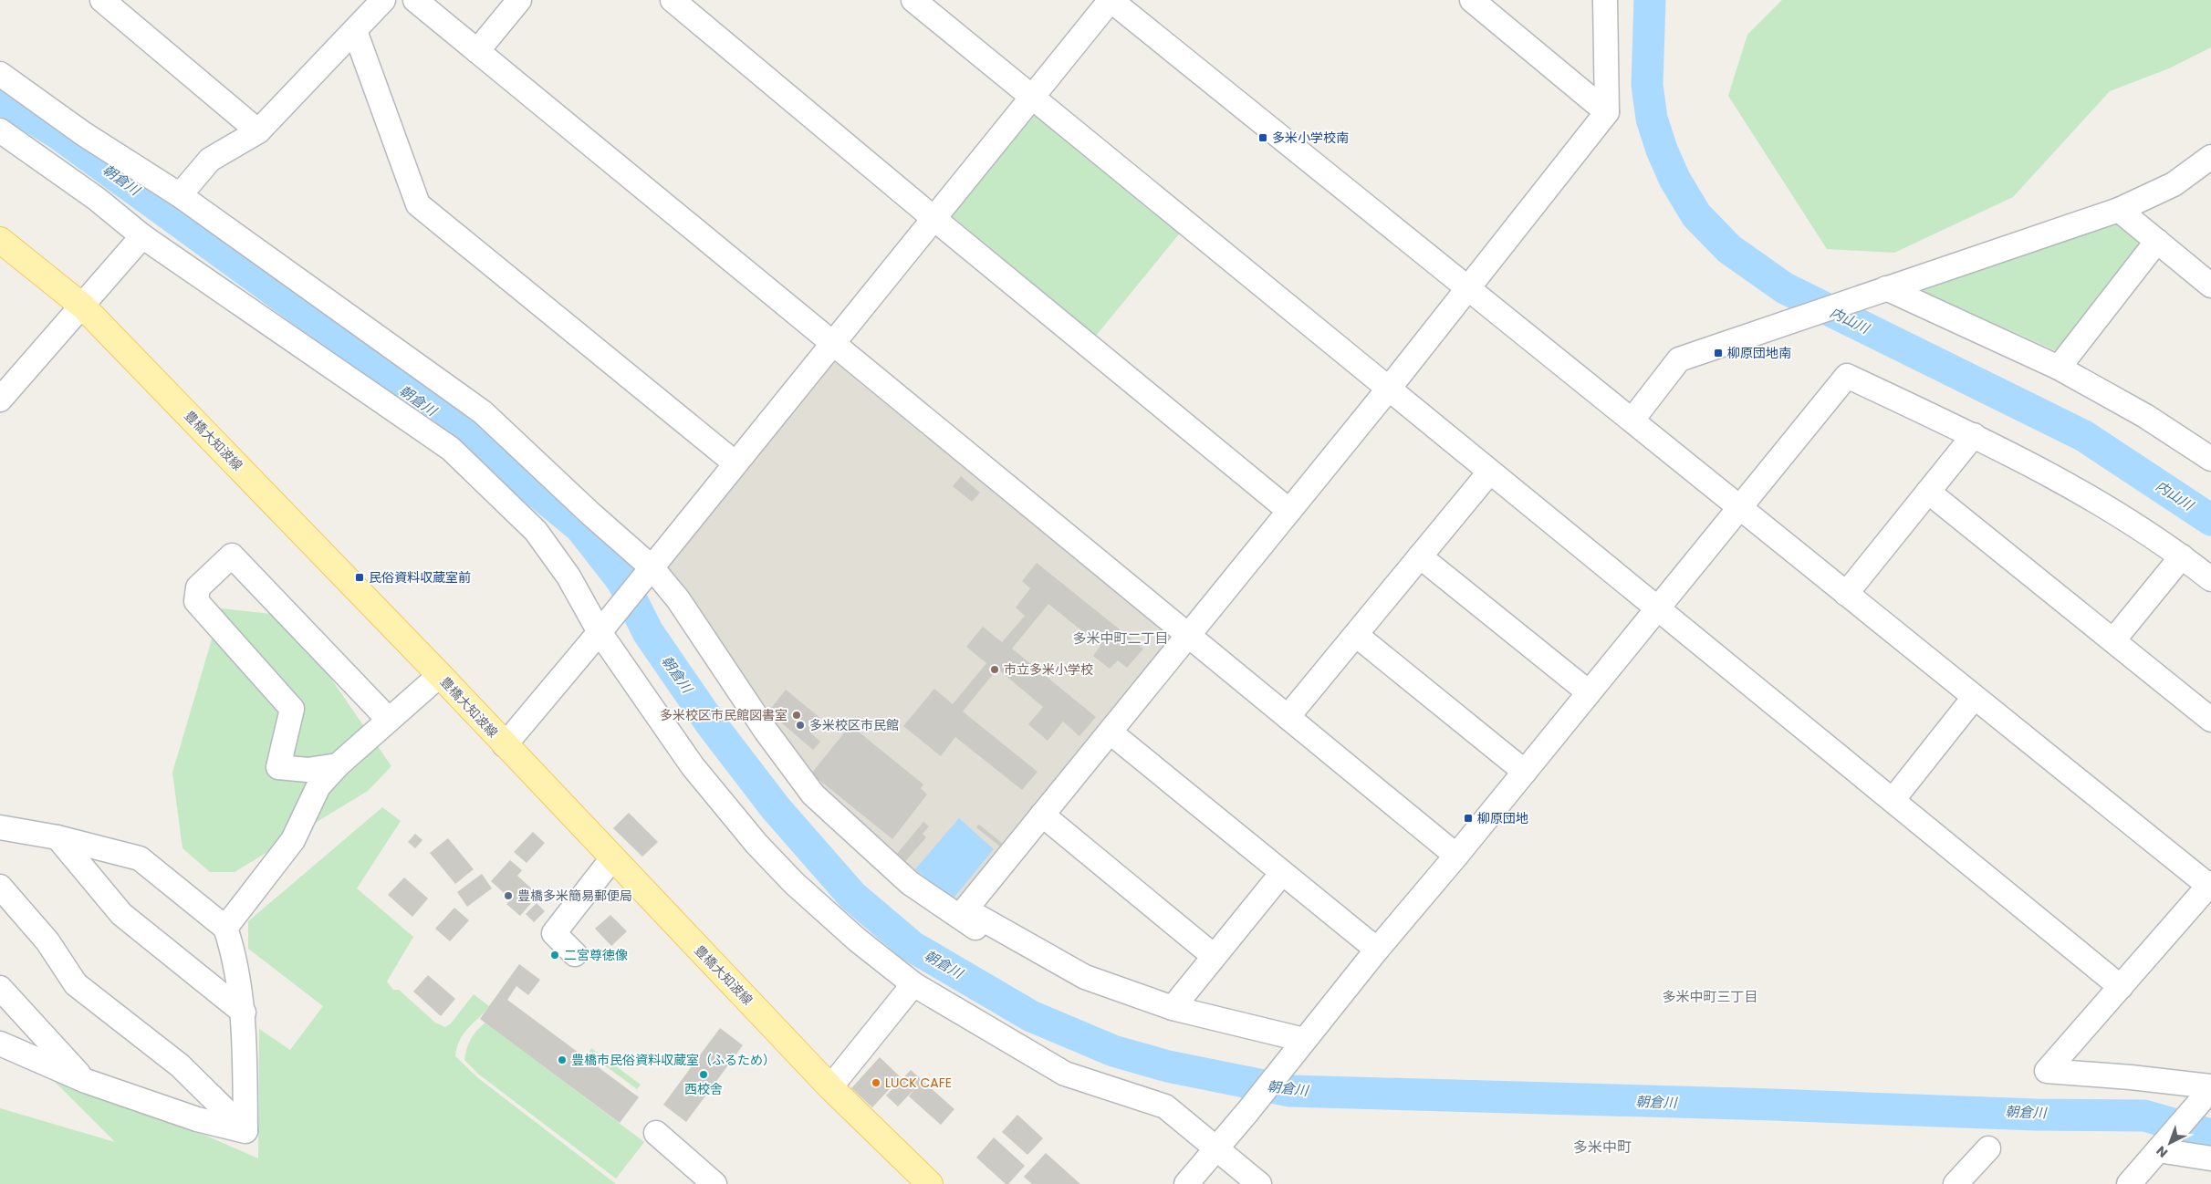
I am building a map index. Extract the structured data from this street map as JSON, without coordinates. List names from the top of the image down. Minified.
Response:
{"streets":{"main road":["豊橋大知波線"]},"districts":["多米中町二丁目","多米中町三丁目","多米中町"],"water":["朝倉川","内山川"],"places":{"transit":["多米小学校南","柳原団地南","民俗資料収蔵室前","柳原団地"],"other":["市立多米小学校","多米校区市民館図書室","多米校区市民館","豊橋多米簡易郵便局","二宮尊徳像","豊橋市民俗資料収蔵室（ふるため）","西校舎","LUCK CAFE"]},"north":"bottom left"}
